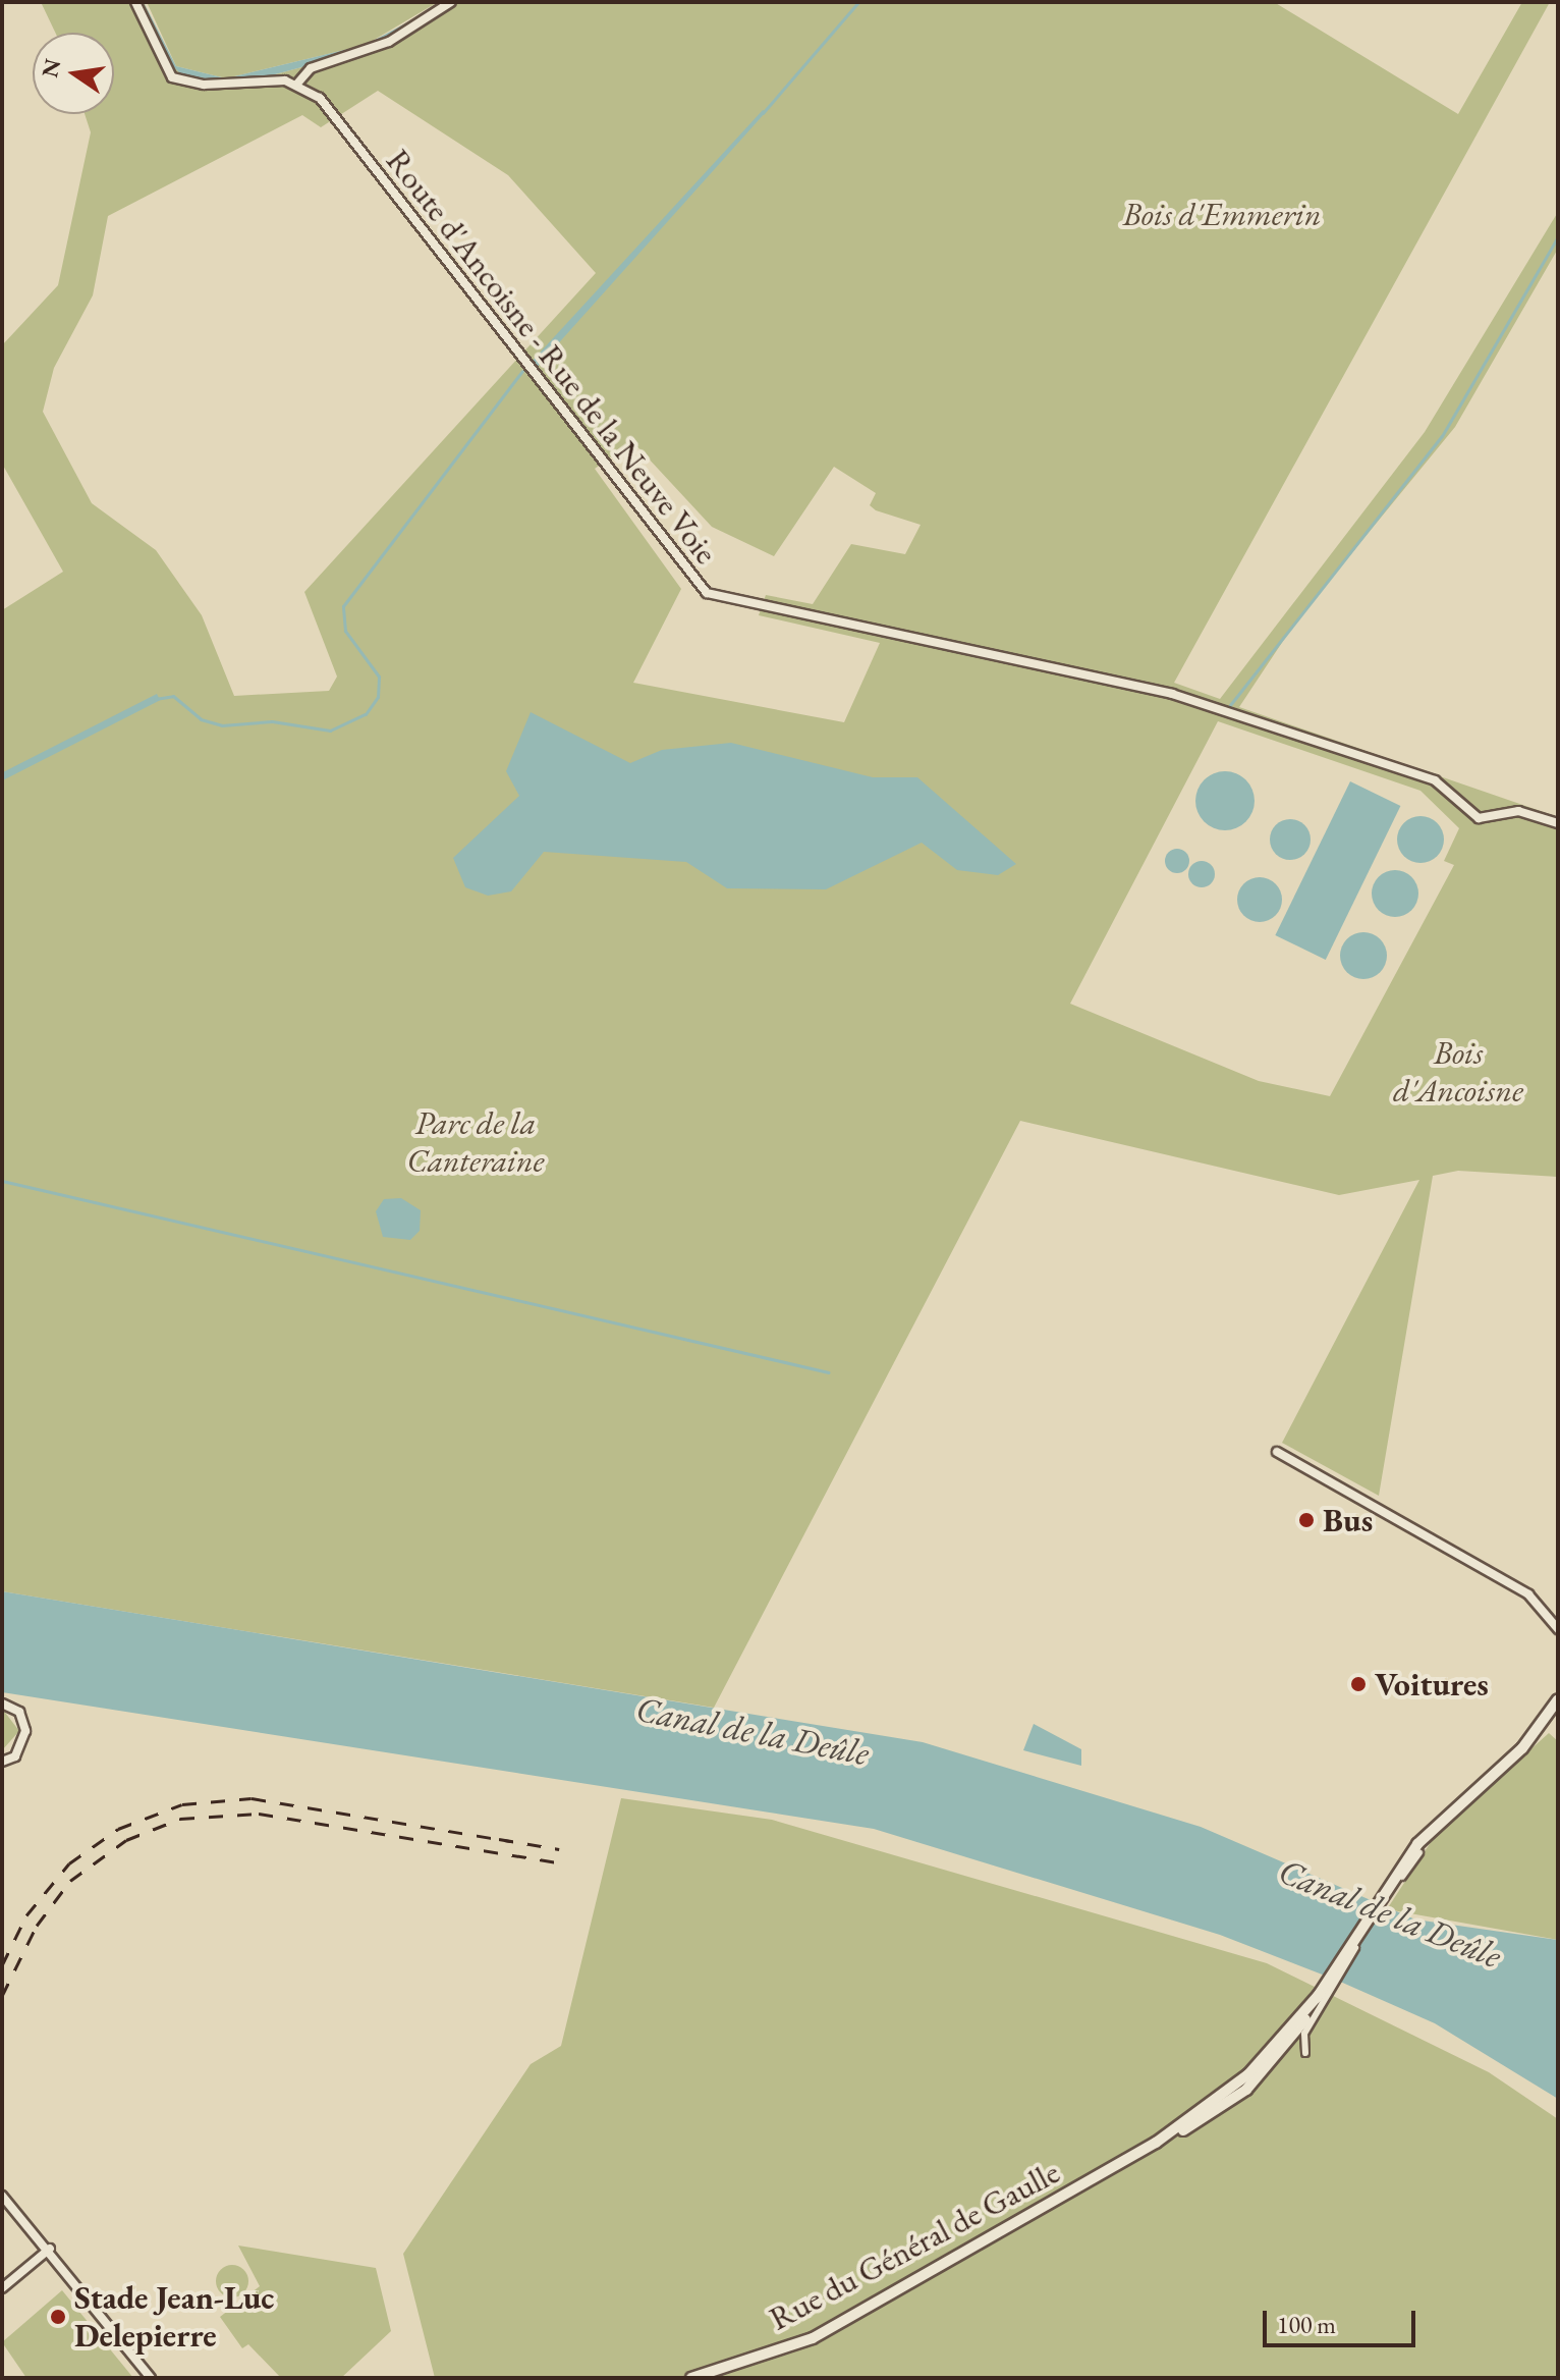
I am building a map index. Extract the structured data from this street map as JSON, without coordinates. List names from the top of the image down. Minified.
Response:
{"streets":{"street":["Route d'Ancoisne - Rue de la Neuve Voie","Rue du Général de Gaulle"]},"water":["Canal de la Deûle"],"parks":["Bois d'Emmerin","Bois d'Ancoisne","Parc de la Canteraine"],"places":["Bus","Voitures","Stade Jean-Luc Delepierre"],"scale_bar":"100 m","north":"left"}
